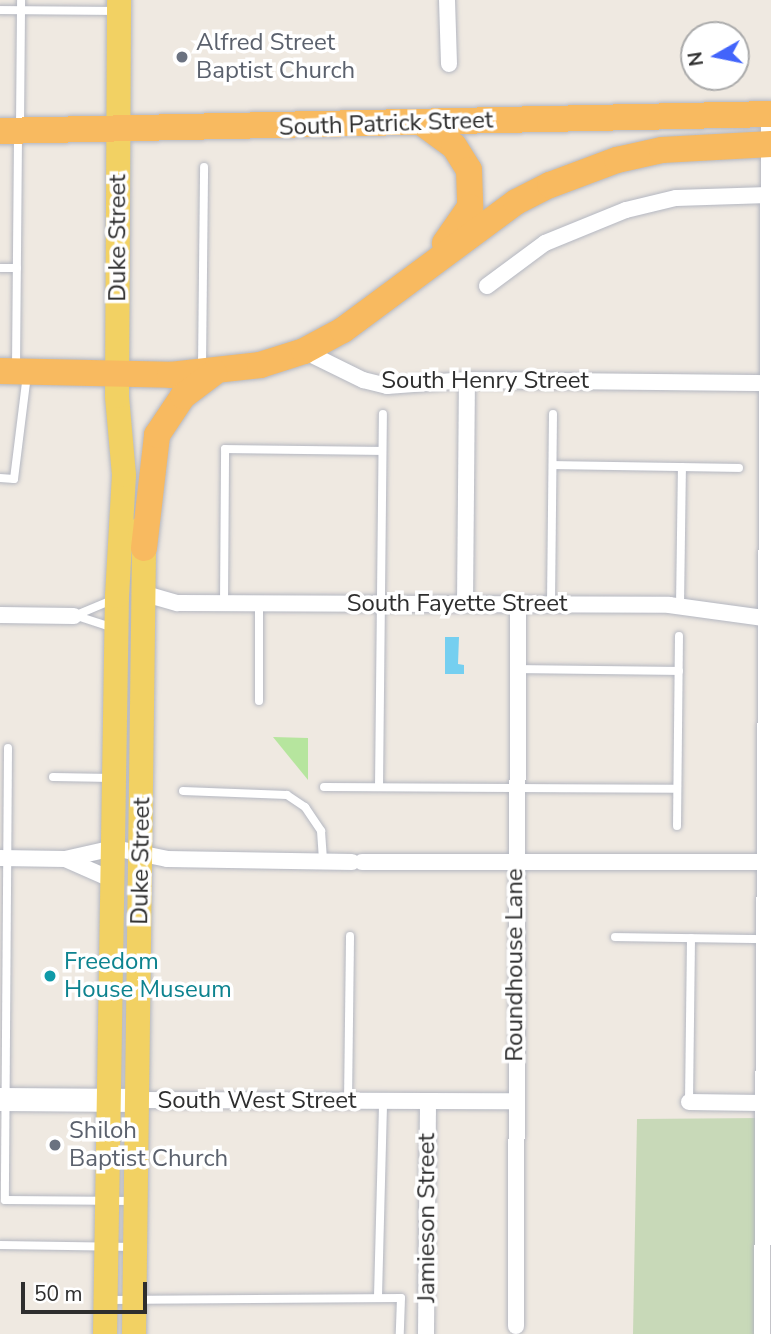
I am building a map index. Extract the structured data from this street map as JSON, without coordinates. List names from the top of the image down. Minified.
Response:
{"streets":{"highway":["South Patrick Street"],"main road":["Duke Street","South West Street"],"street":["South Henry Street","South Fayette Street","Roundhouse Lane","Jamieson Street"]},"crossings":[["South Patrick Street","Duke Street"],["Duke Street","South Fayette Street"],["Duke Street","South West Street"],["South Fayette Street","Roundhouse Lane"],["Roundhouse Lane","South West Street"],["South West Street","Jamieson Street"]],"places":["Alfred Street Baptist Church","Freedom House Museum","Shiloh Baptist Church"],"scale_bar":"50 m","north":"left"}
